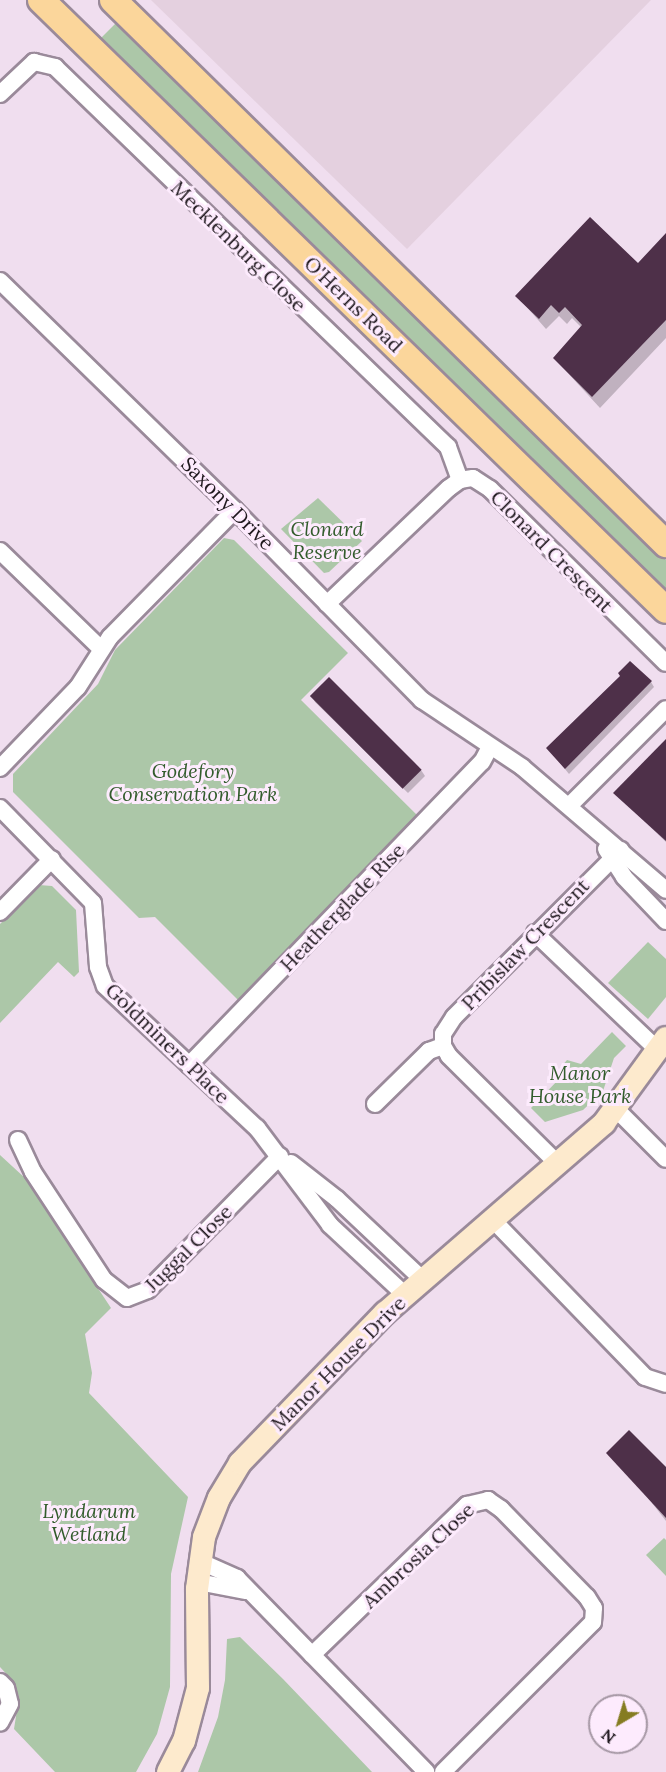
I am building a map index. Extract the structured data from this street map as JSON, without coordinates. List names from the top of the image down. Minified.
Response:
{"streets":{"main road":["O'Herns Road"],"street":["Mecklenburg Close","Saxony Drive","Clonard Crescent","Heatherglade Rise","Pribislaw Crescent","Goldminers Place","Juggal Close","Manor House Drive","Ambrosia Close"]},"crossings":[["Mecklenburg Close","Clonard Crescent"],["Saxony Drive","Heatherglade Rise"],["Saxony Drive","Pribislaw Crescent"],["Heatherglade Rise","Goldminers Place"],["Goldminers Place","Juggal Close"],["Goldminers Place","Manor House Drive"]],"parks":["Clonard Reserve","Godefory Conservation Park","Manor House Park","Lyndarum Wetland"],"north":"bottom left"}
